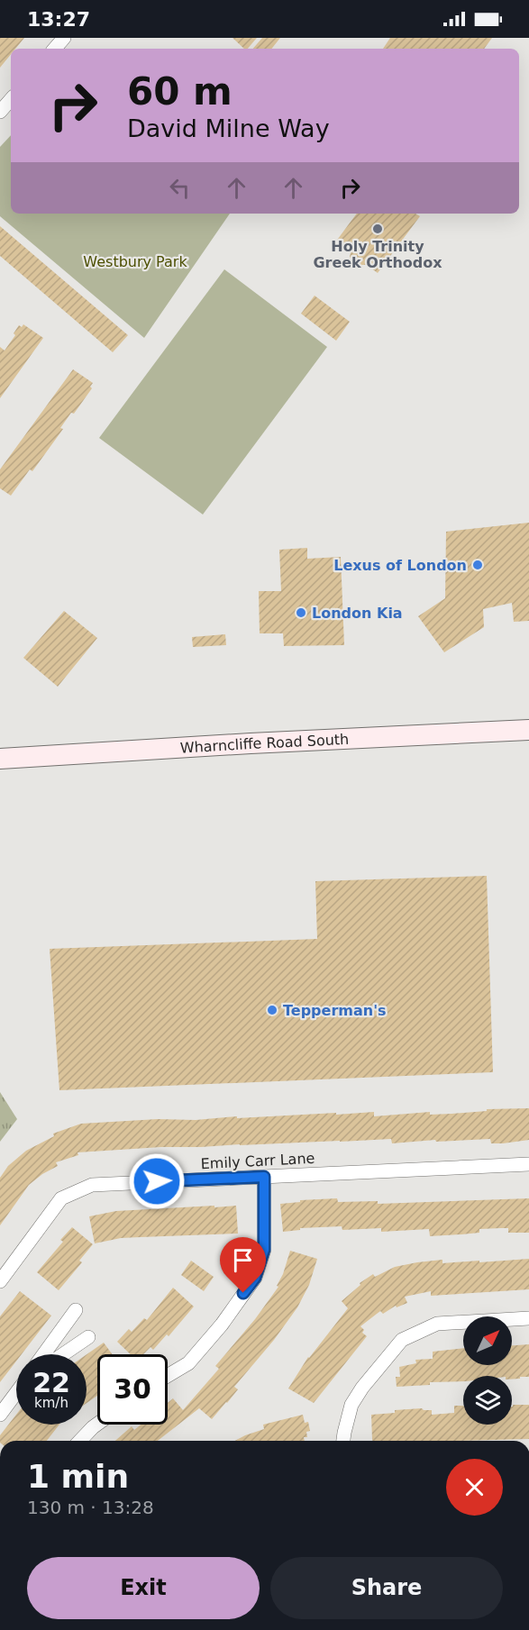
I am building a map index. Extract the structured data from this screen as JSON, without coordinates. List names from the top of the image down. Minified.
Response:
{"streets":{"main road":["Wharncliffe Road South"],"street":["Emily Carr Lane"]},"parks":["Westbury Park"],"places":["Holy Trinity Greek Orthodox","Lexus of London","London Kia","Tepperman's"],"north":"top right","page":{"status":"13:27","turn":["60 m","David Milne Way"],"speed":"22 km/h","limit":"30","heading":["1 min","130 m · 13:28"],"buttons":["Exit","Share"]}}
